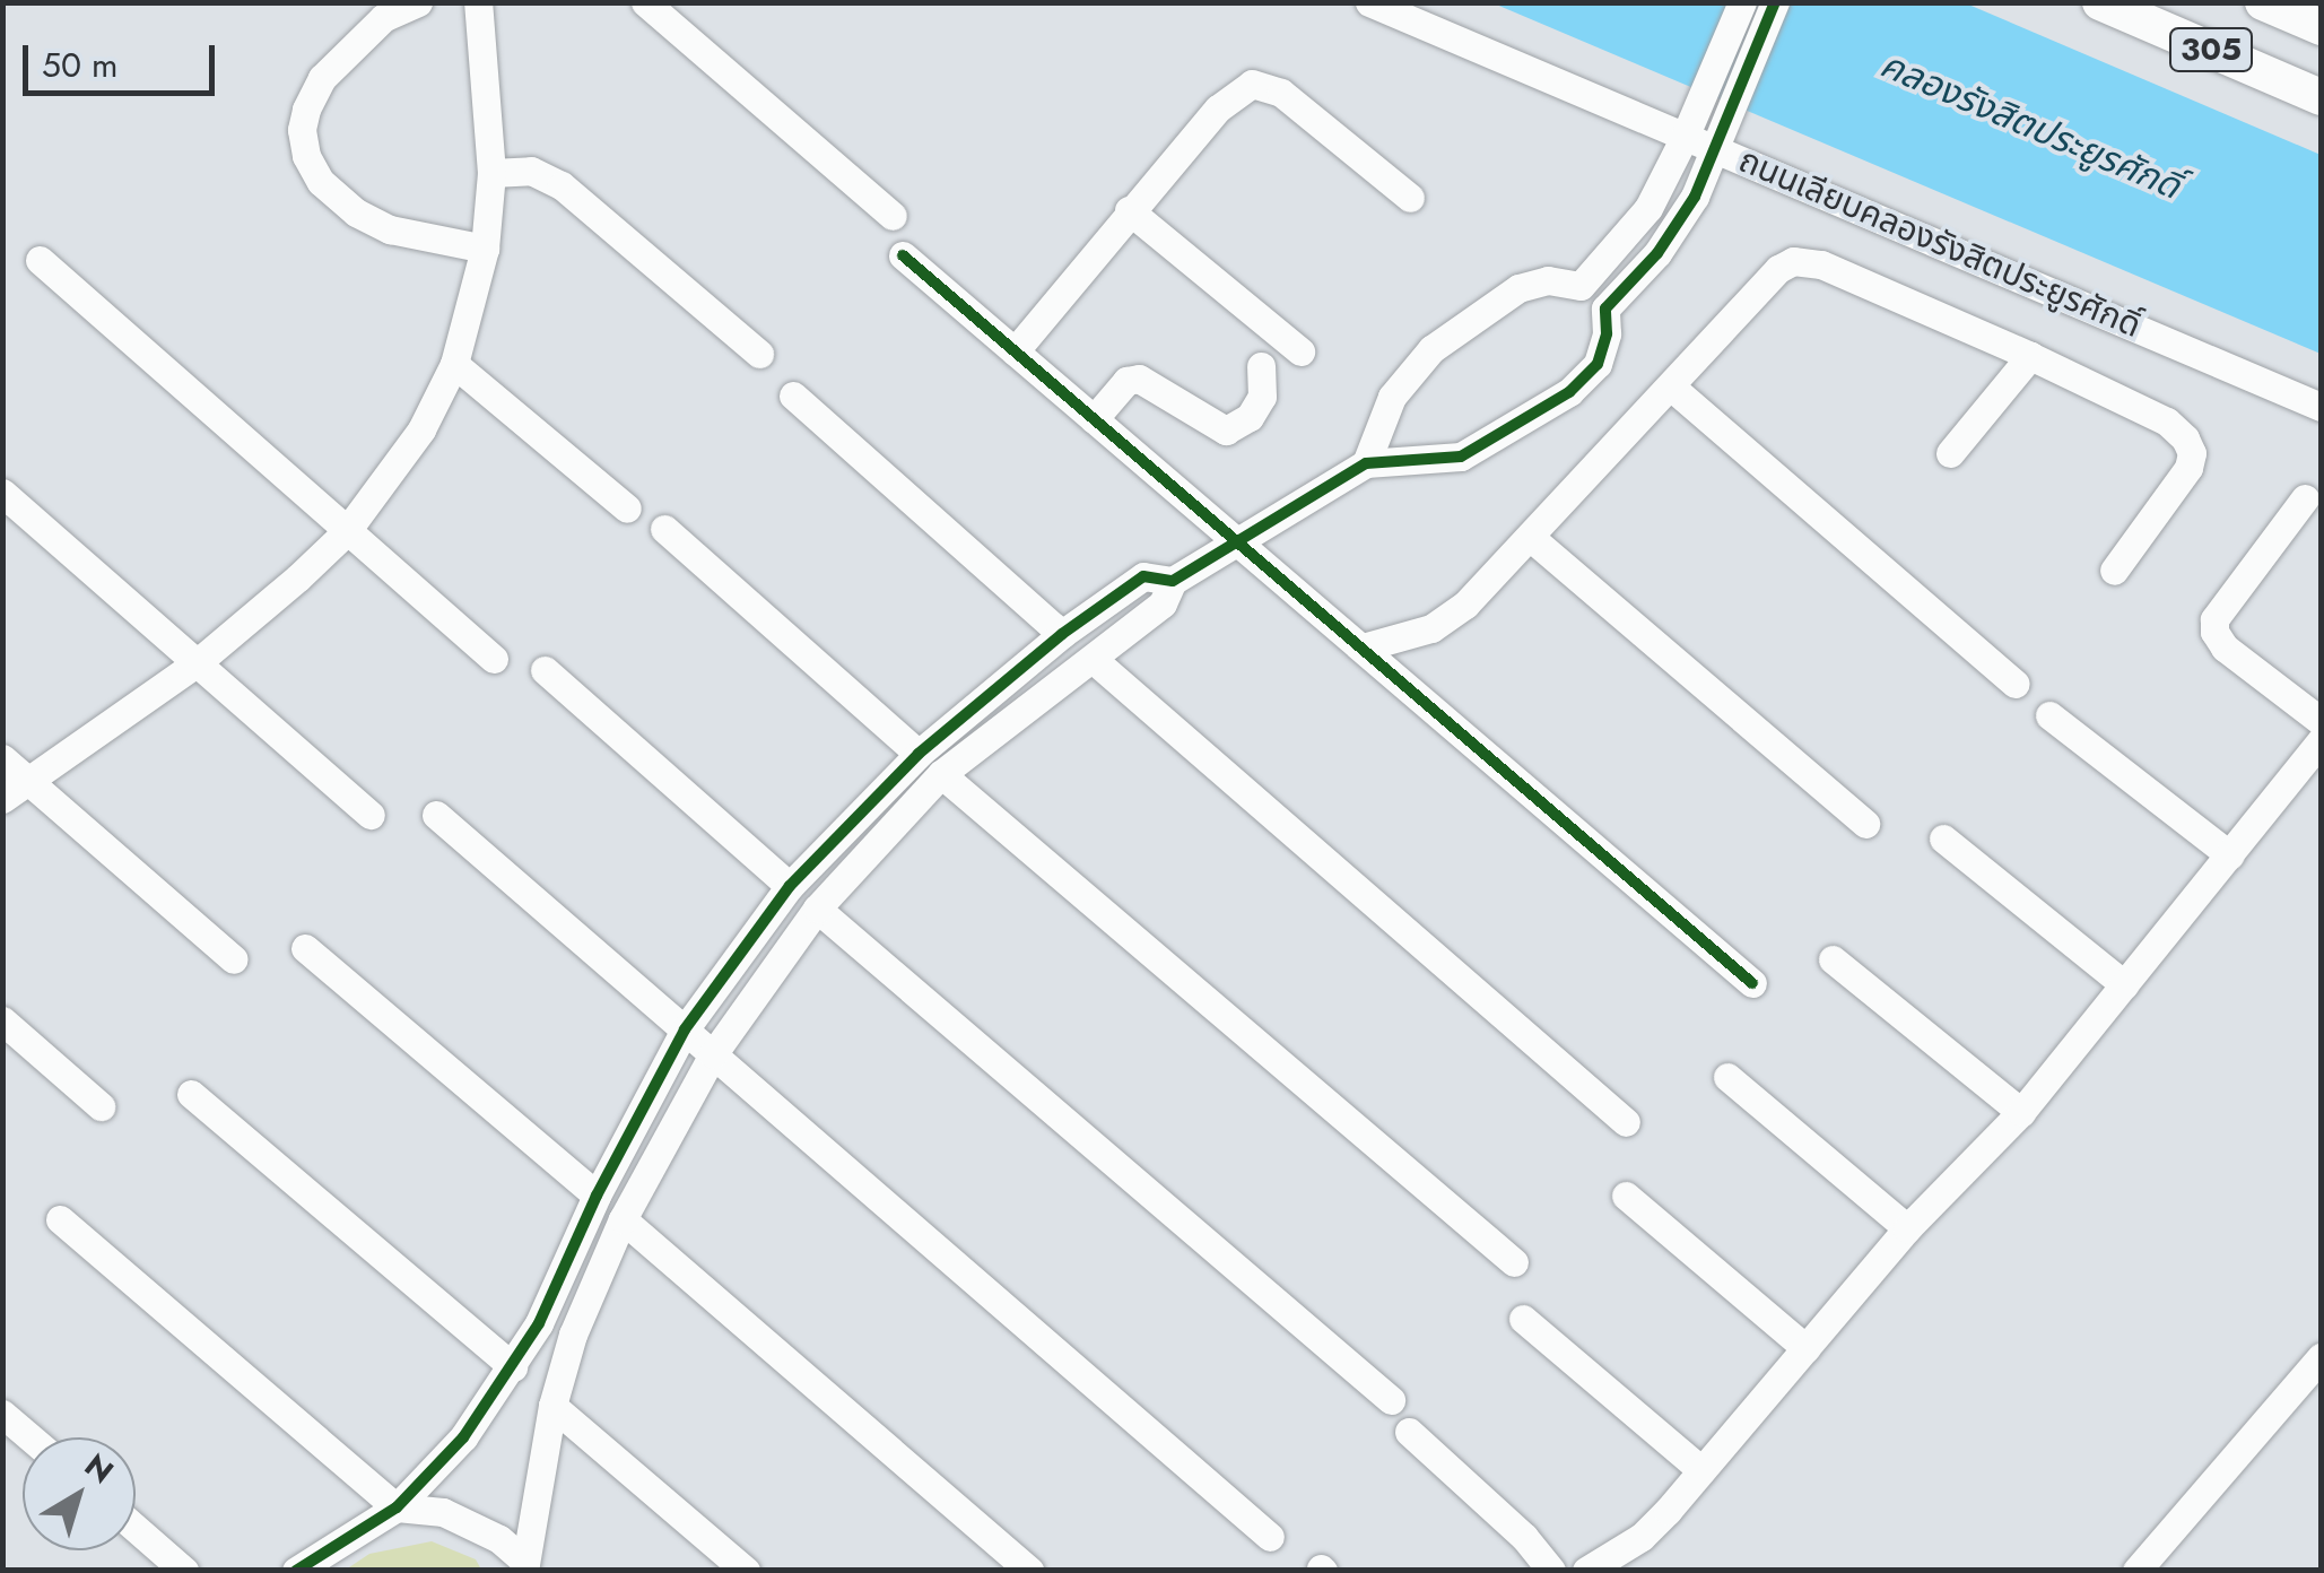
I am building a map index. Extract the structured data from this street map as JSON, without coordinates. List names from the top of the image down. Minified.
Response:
{"streets":{"main road":["305"],"street":["ถนนเลียบคลองรังสิตประยูรศักดิ์"]},"water":["คลองรังสิตประยูรศักดิ์"],"scale_bar":"50 m","north":"top right"}
